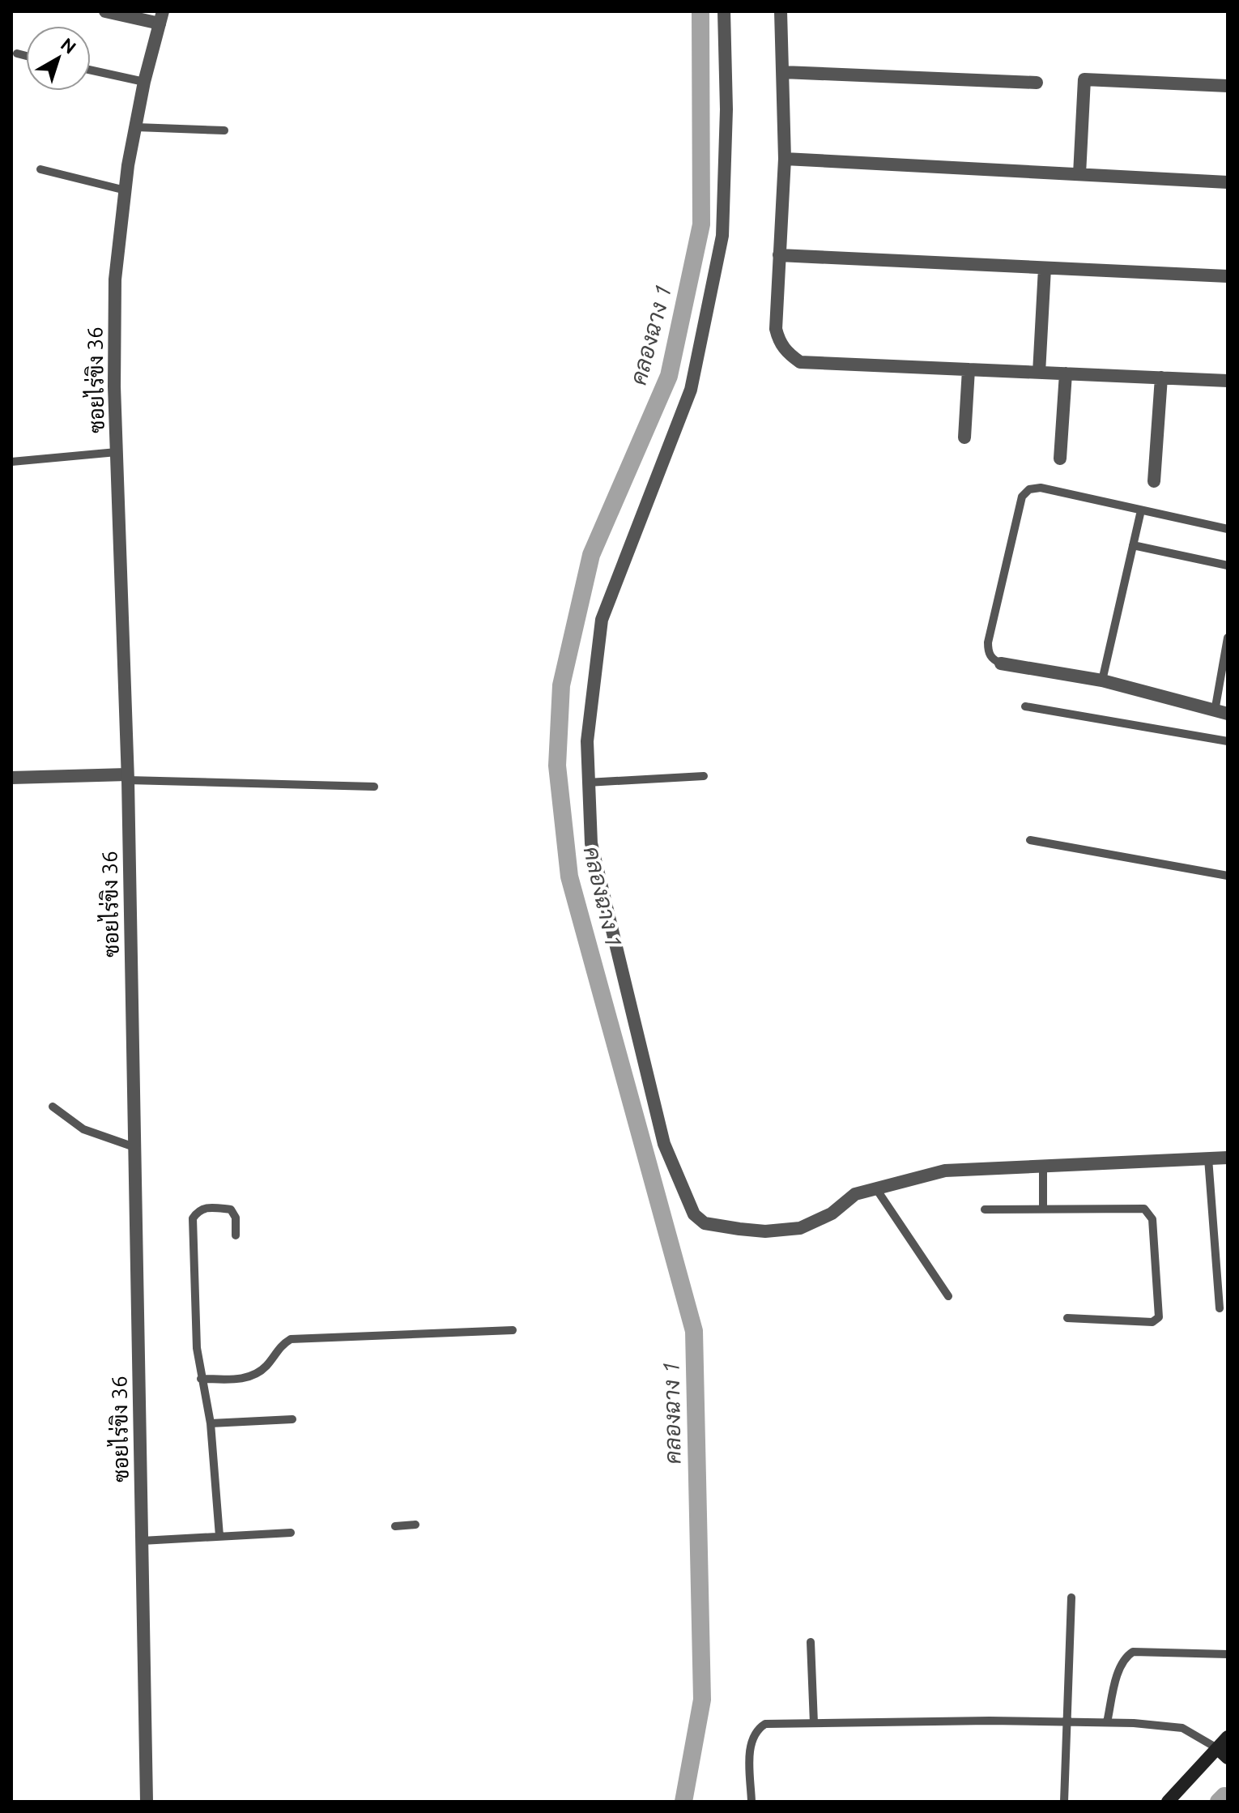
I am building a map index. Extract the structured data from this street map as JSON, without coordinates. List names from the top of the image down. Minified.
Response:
{"streets":{"street":["ซอยไร่ขิง 36"]},"water":["คลองฉาง 1"],"north":"top right"}
